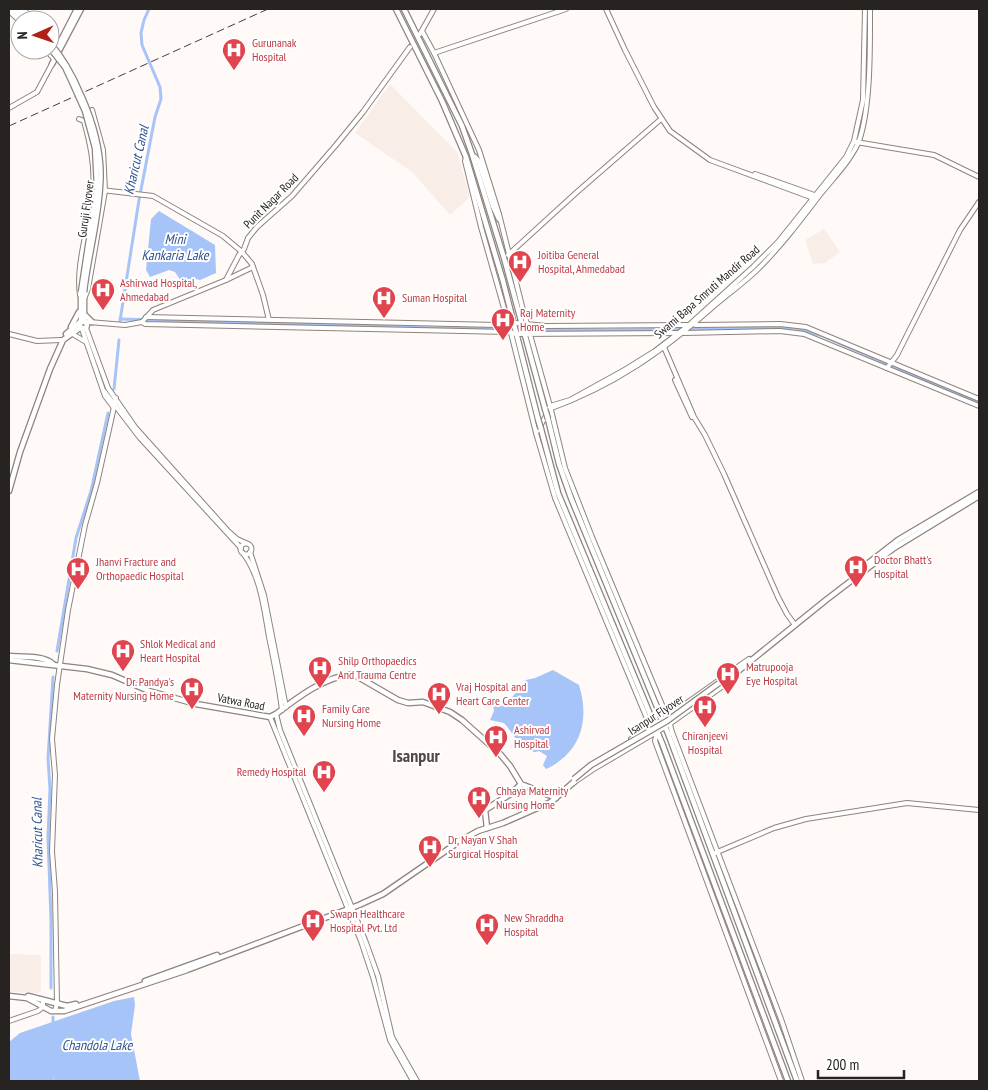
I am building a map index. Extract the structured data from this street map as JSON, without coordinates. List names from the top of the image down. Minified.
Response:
{"streets":{"main road":["Guruji Flyover","Vatwa Road","Isanpur Flyover"],"street":["Punit Nagar Road","Swami Bapa Smruti Mandir Road"]},"districts":["Isanpur"],"water":["Kharicut Canal","Mini Kankaria Lake","Chandola Lake"],"places":{"hospital":["Gurunanak Hospital","Joitiba General Hospital, Ahmedabad","Ashirwad Hospital, Ahmedabad","Suman Hospital","Raj Maternity Home","Doctor Bhatt's Hospital","Jhanvi Fracture and Orthopaedic Hospital","Shlok Medical and Heart Hospital","Shilp Orthopaedics And Trauma Centre","Matrupooja Eye Hospital","Dr. Pandya's Maternity Nursing Home","Vraj Hospital and Heart Care Center","Chiranjeevi Hospital","Family Care Nursing Home","Ashirvad Hospital","Remedy Hospital","Chhaya Maternity Nursing Home","Dr, Nayan V Shah Surgical Hospital","Swapn Healthcare Hospital Pvt. Ltd","New Shraddha Hospital"]},"scale_bar":"200 m","north":"left"}
